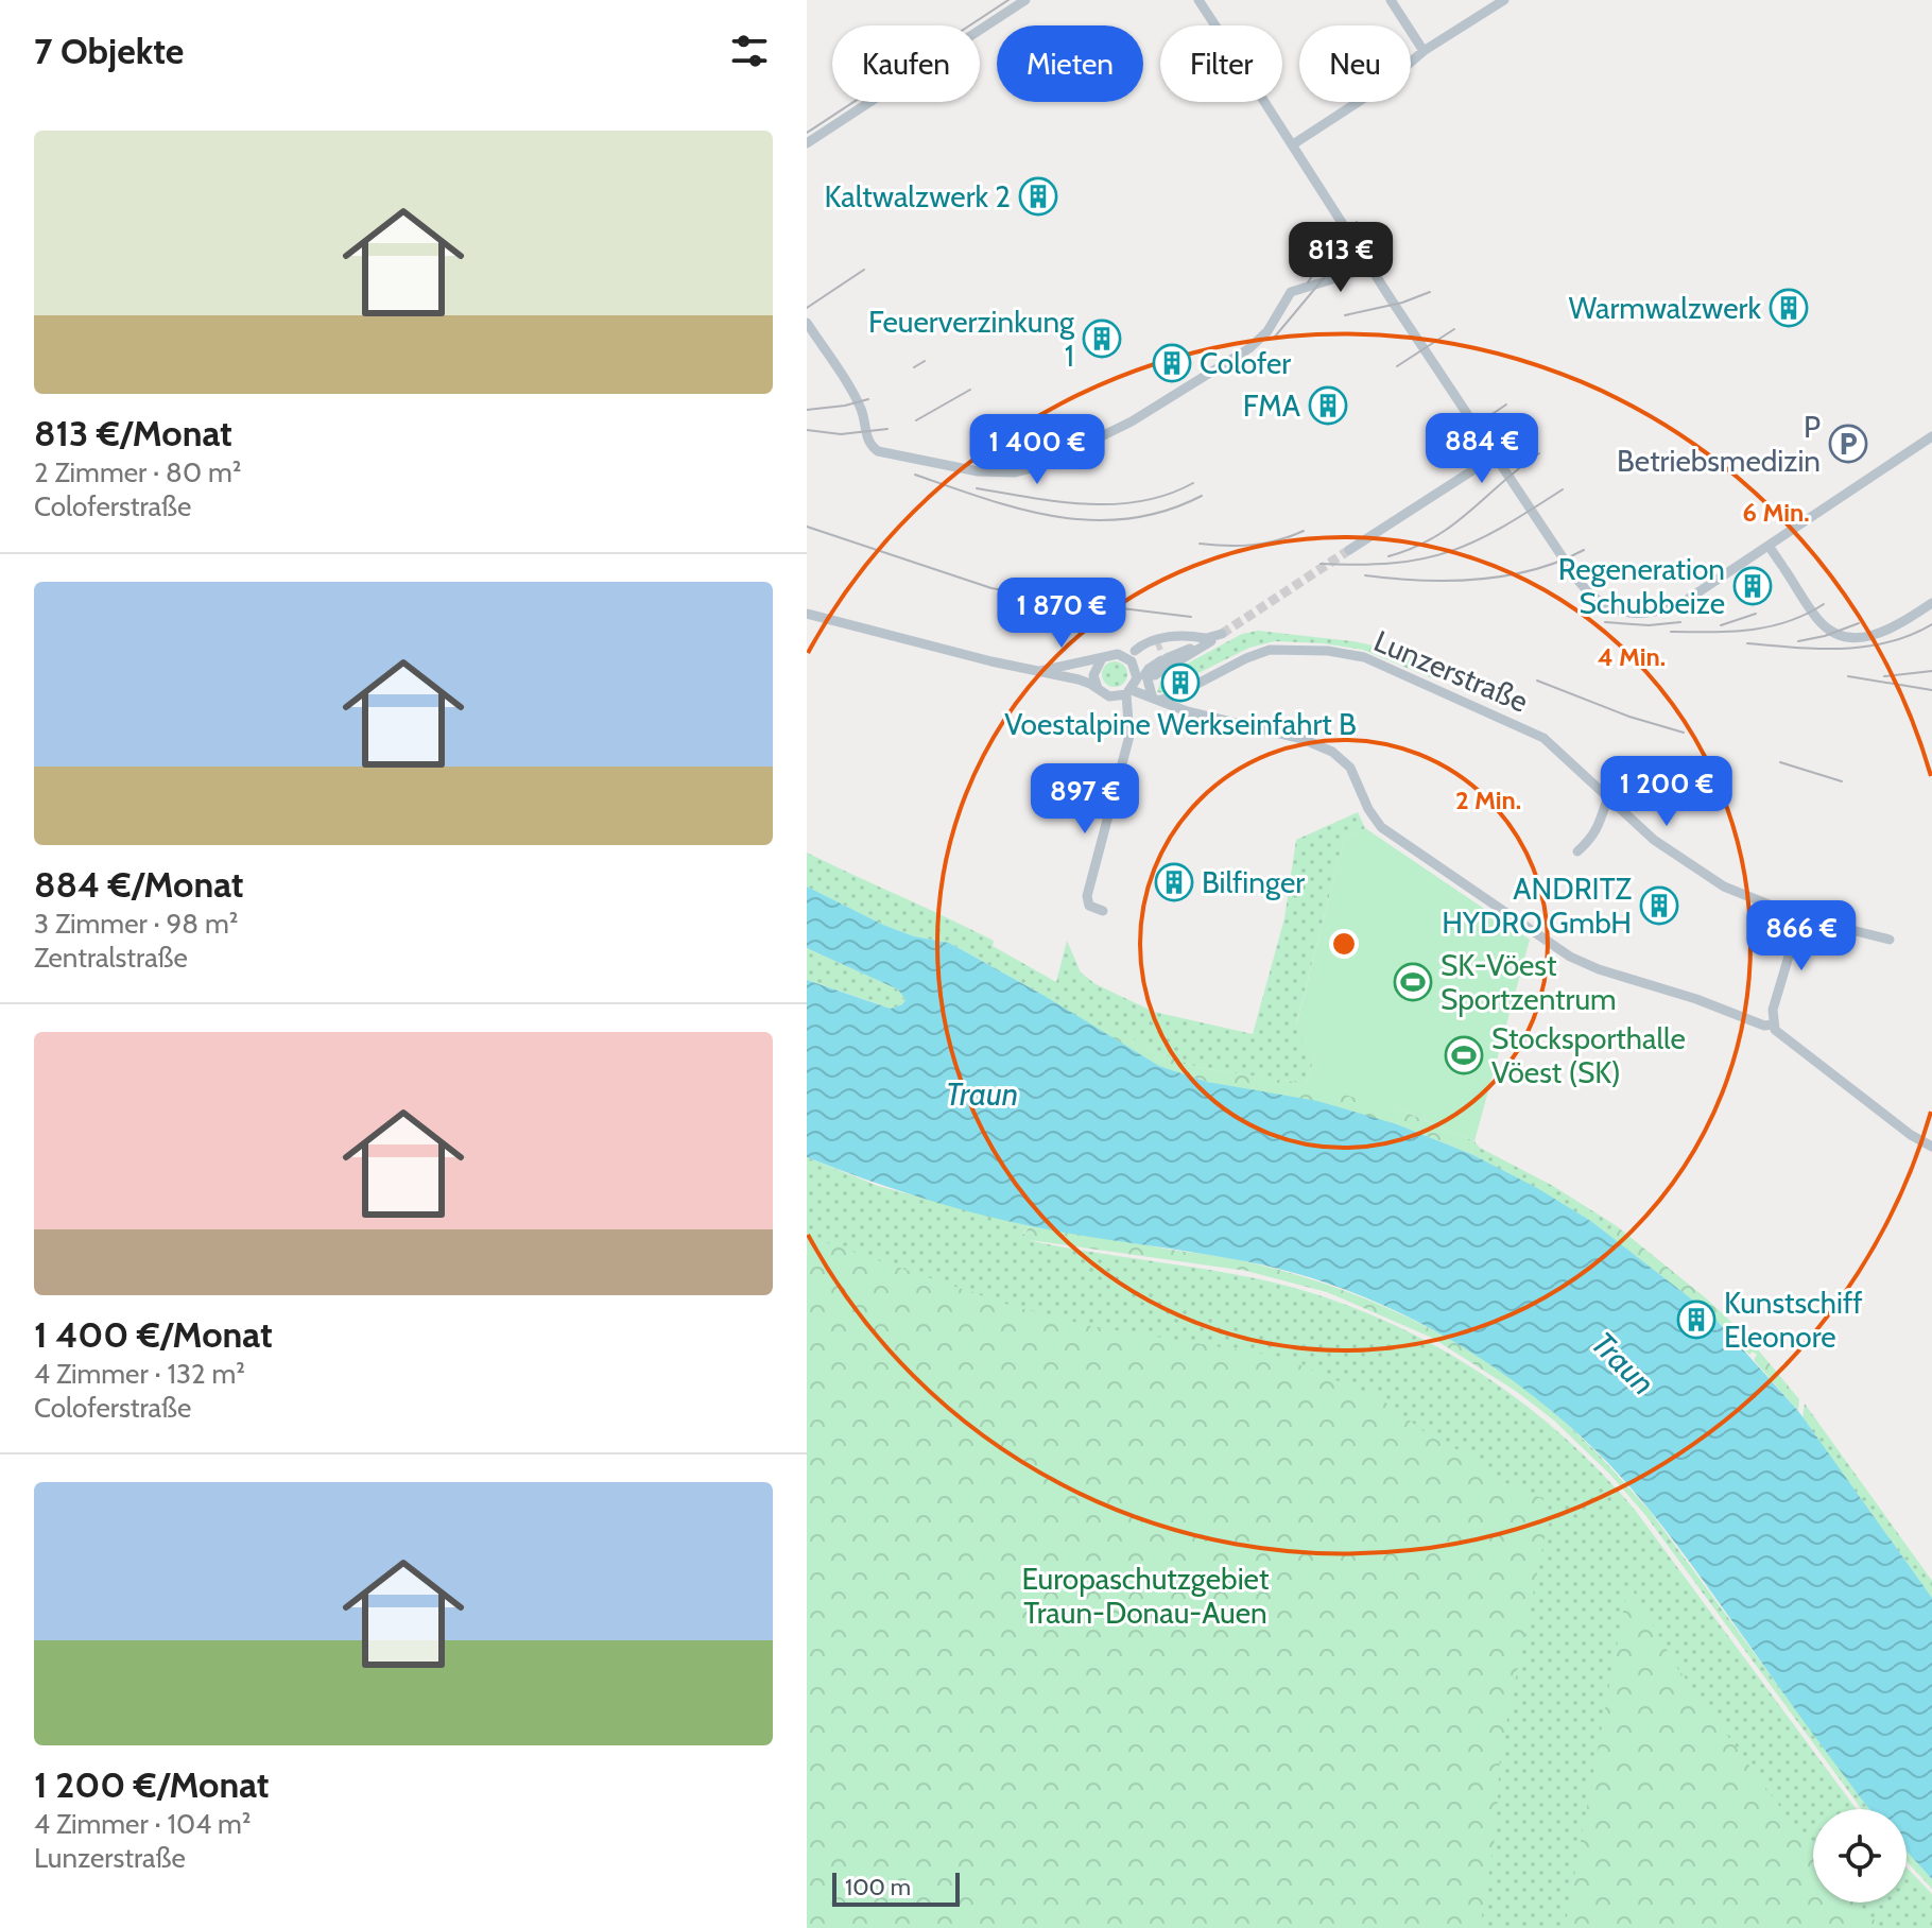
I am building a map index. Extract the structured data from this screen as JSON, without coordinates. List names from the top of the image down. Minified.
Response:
{"streets":{"street":["Lunzerstraße"]},"water":["Traun"],"parks":["Europaschutzgebiet Traun-Donau-Auen"],"places":{"building":["Kaltwalzwerk 2","Warmwalzwerk","Feuerverzinkung 1","Colofer","FMA","Regeneration Schubbeize","Voestalpine Werkseinfahrt B","Bilfinger","ANDRITZ HYDRO GmbH","Kunstschiff Eleonore"],"parking":["P Betriebsmedizin"],"sports":["SK-Vöest Sportzentrum","Stocksporthalle Vöest (SK)"]},"scale_bar":"100 m","page":{"heading":"7 Objekte","chip":["Kaufen","Mieten","Filter","Neu"],"list":[{"name":"813 €/Monat","note":"2 Zimmer · 80 m² · Coloferstraße"},{"name":"884 €/Monat","note":"3 Zimmer · 98 m² · Zentralstraße"},{"name":"1 400 €/Monat","note":"4 Zimmer · 132 m² · Coloferstraße"},{"name":"1 200 €/Monat","note":"4 Zimmer · 104 m² · Lunzerstraße"}],"price":["813 €","884 €","1 400 €","1 870 €","1 200 €","897 €","866 €"],"scale":"100 m"},"rings":["6 Min.","4 Min.","2 Min."]}
